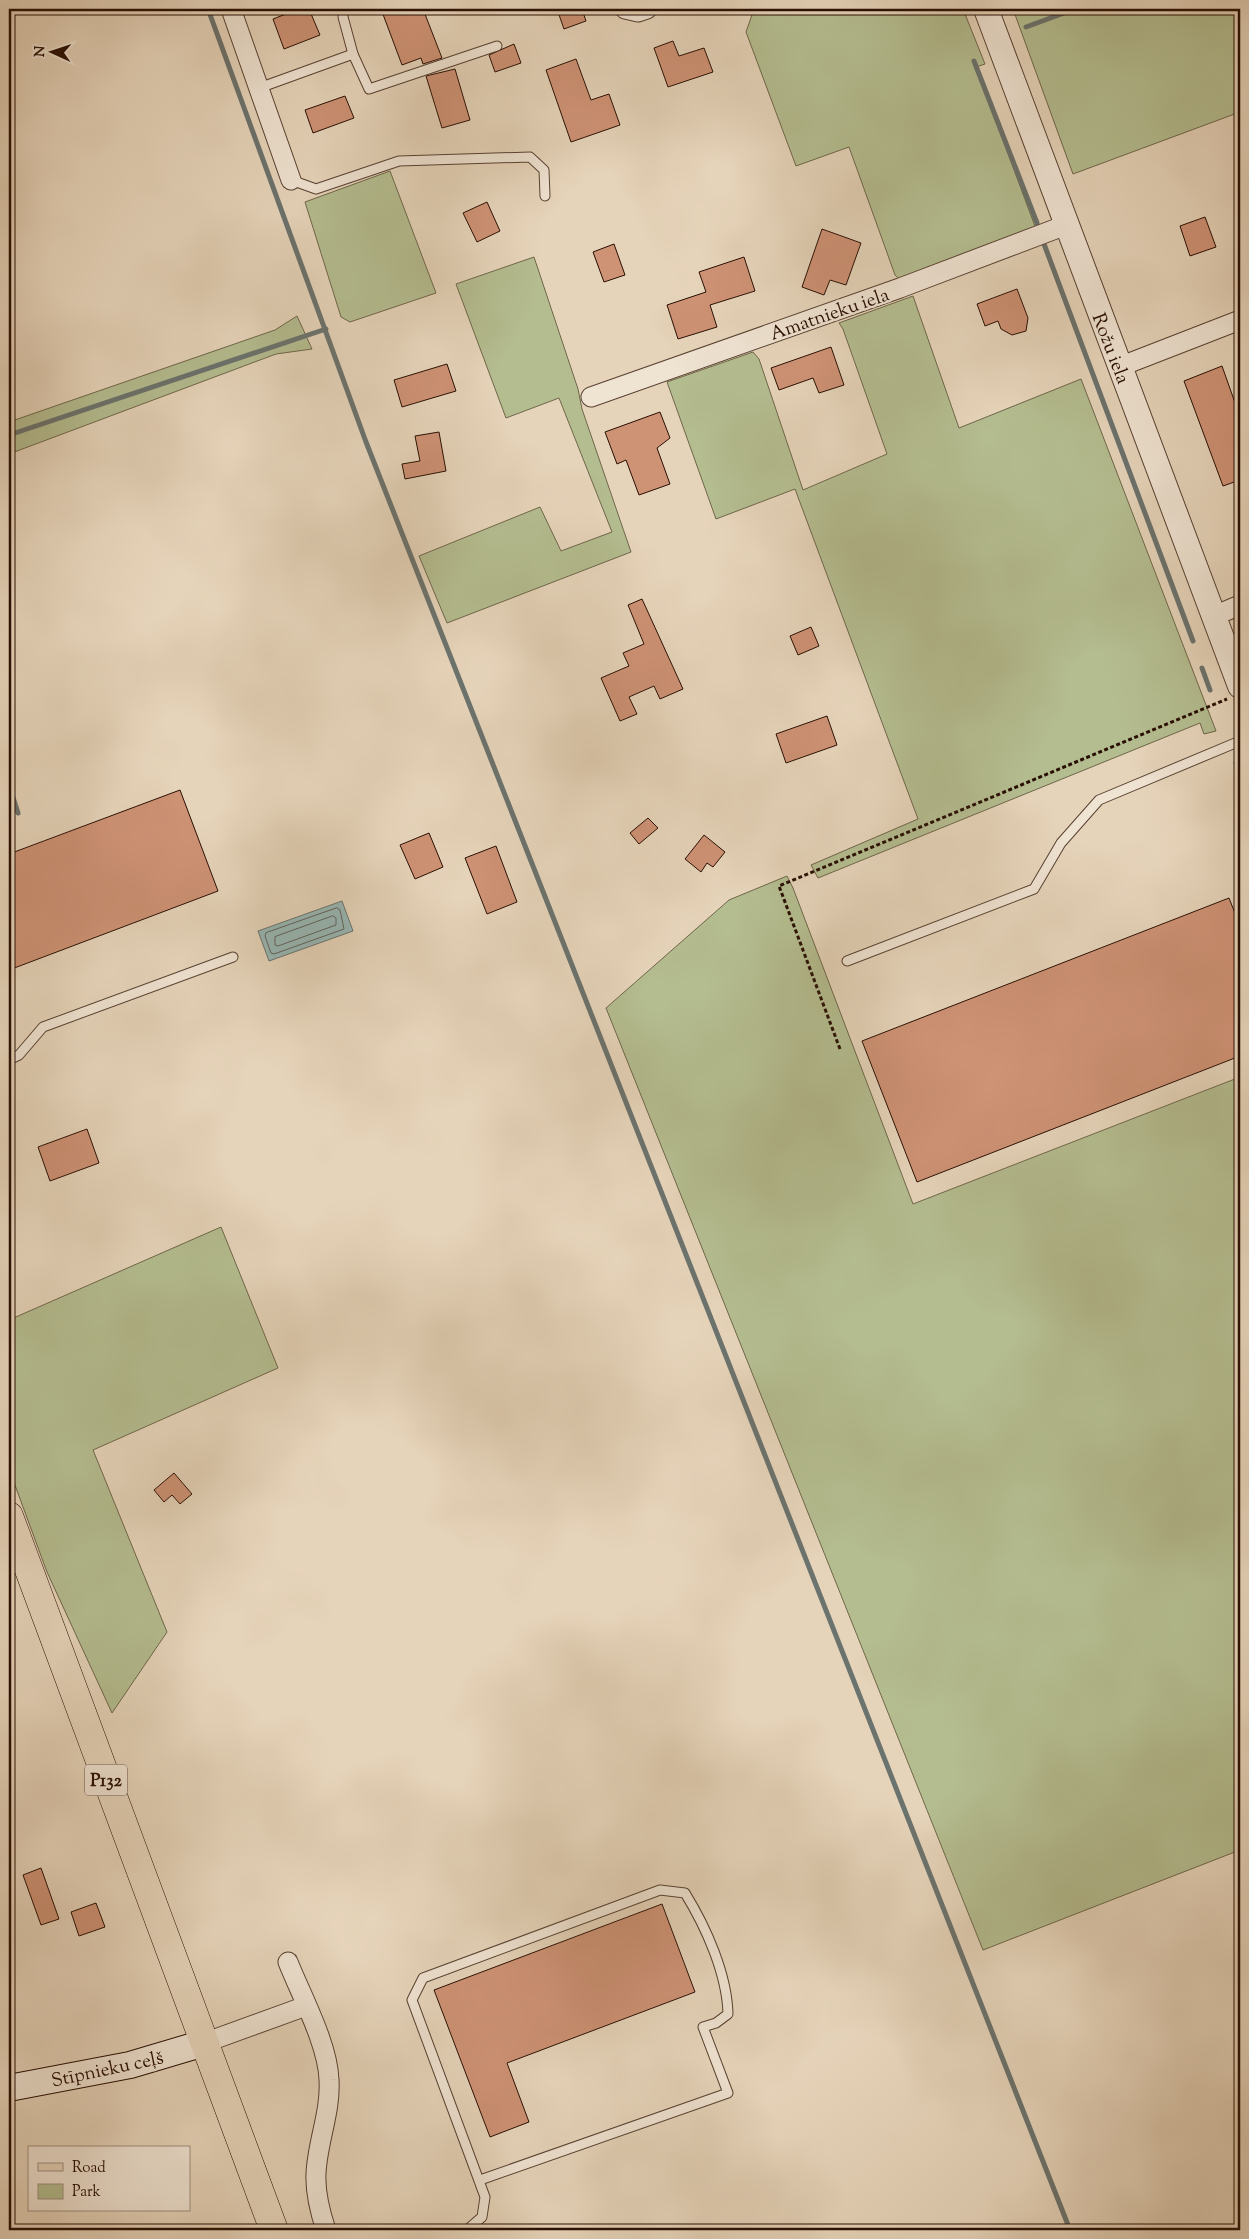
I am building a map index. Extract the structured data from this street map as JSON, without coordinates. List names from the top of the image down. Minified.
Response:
{"streets":{"main road":["P132","Stīpnieku ceļš"],"street":["Amatnieku iela","Rožu iela"]},"crossings":[["Amatnieku iela","Rožu iela"],["P132","Stīpnieku ceļš"]],"legend":["Road","Park"],"north":"left"}
